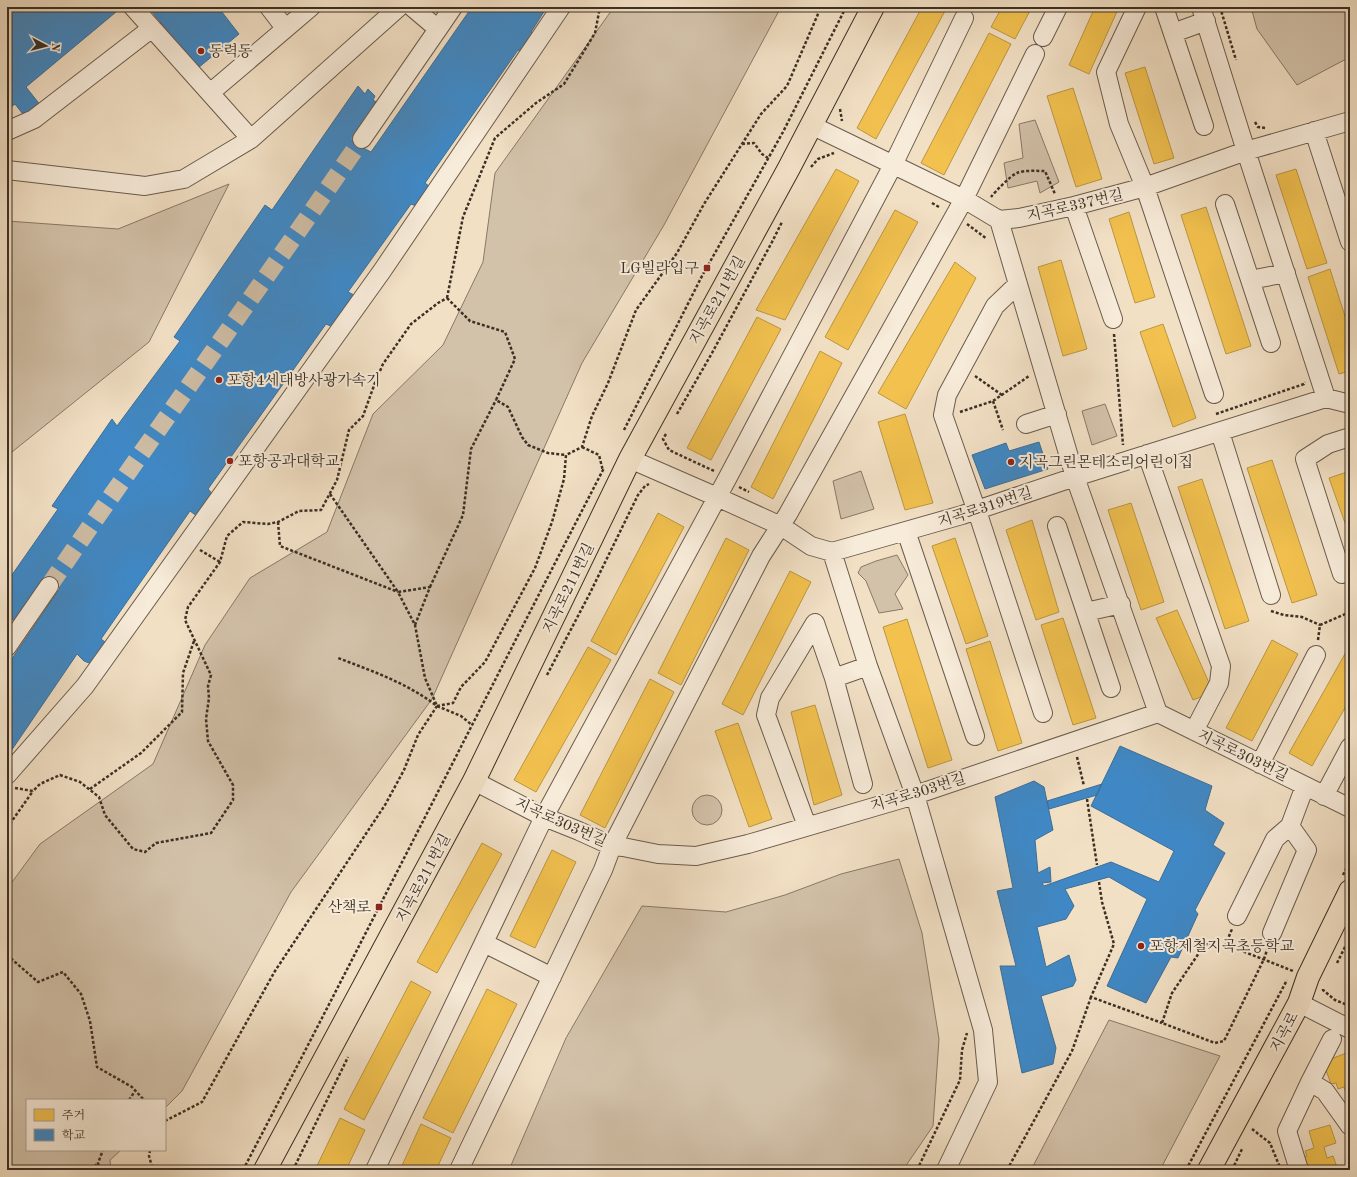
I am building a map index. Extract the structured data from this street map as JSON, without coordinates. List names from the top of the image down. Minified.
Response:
{"streets":{"main road":["지곡로211번길","지곡로"],"street":["지곡로337번길","지곡로319번길","지곡로303번길"]},"crossings":[["지곡로211번길","지곡로303번길"]],"places":{"other":["동력동","포항4세대방사광가속기","포항공과대학교","지곡그린몬테소리어린이집","포항제철지곡초등학교"],"transit":["LG빌라입구","산책로"]},"legend":["주거","학교"],"north":"right"}
